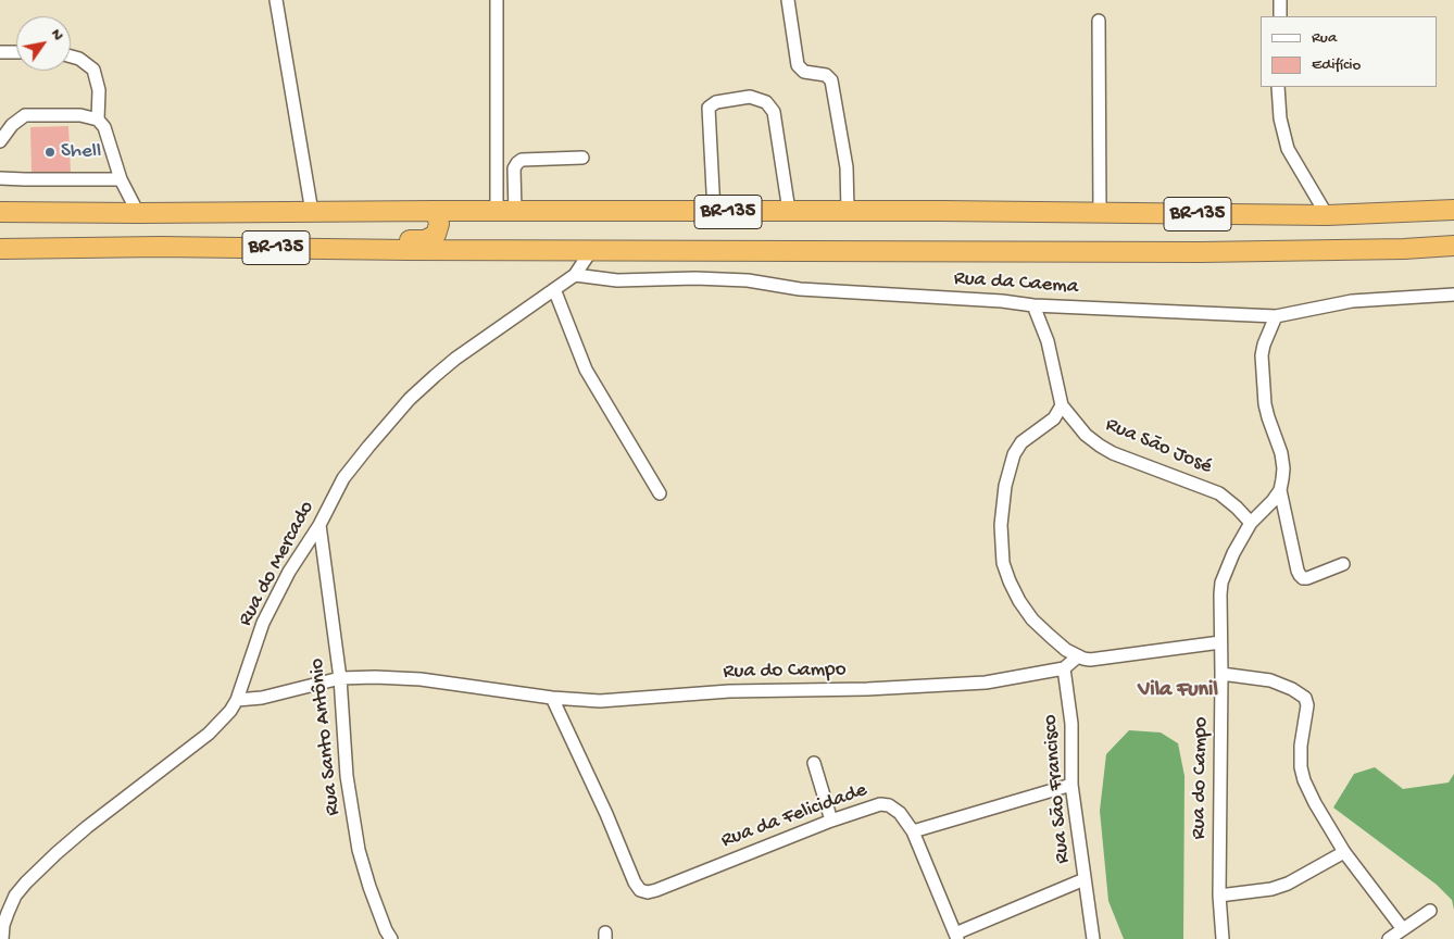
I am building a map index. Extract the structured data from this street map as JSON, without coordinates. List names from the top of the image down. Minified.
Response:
{"streets":{"highway":["BR-135"],"street":["Rua da Caema","Rua São José","Rua do Mercado","Rua do Campo","Rua Santo Antônio","Rua São Francisco","Rua da Felicidade"]},"crossings":[["BR-135","Rua do Mercado"],["Rua da Caema","Rua São José"],["Rua da Caema","Rua do Mercado"],["Rua São José","Rua do Campo"],["Rua do Mercado","Rua do Campo"],["Rua do Mercado","Rua Santo Antônio"],["Rua do Campo","Rua Santo Antônio"],["Rua do Campo","Rua São Francisco"],["Rua do Campo","Rua da Felicidade"]],"districts":["Vila Funil"],"places":["Shell"],"legend":["Rua","Edifício"],"north":"top right"}
